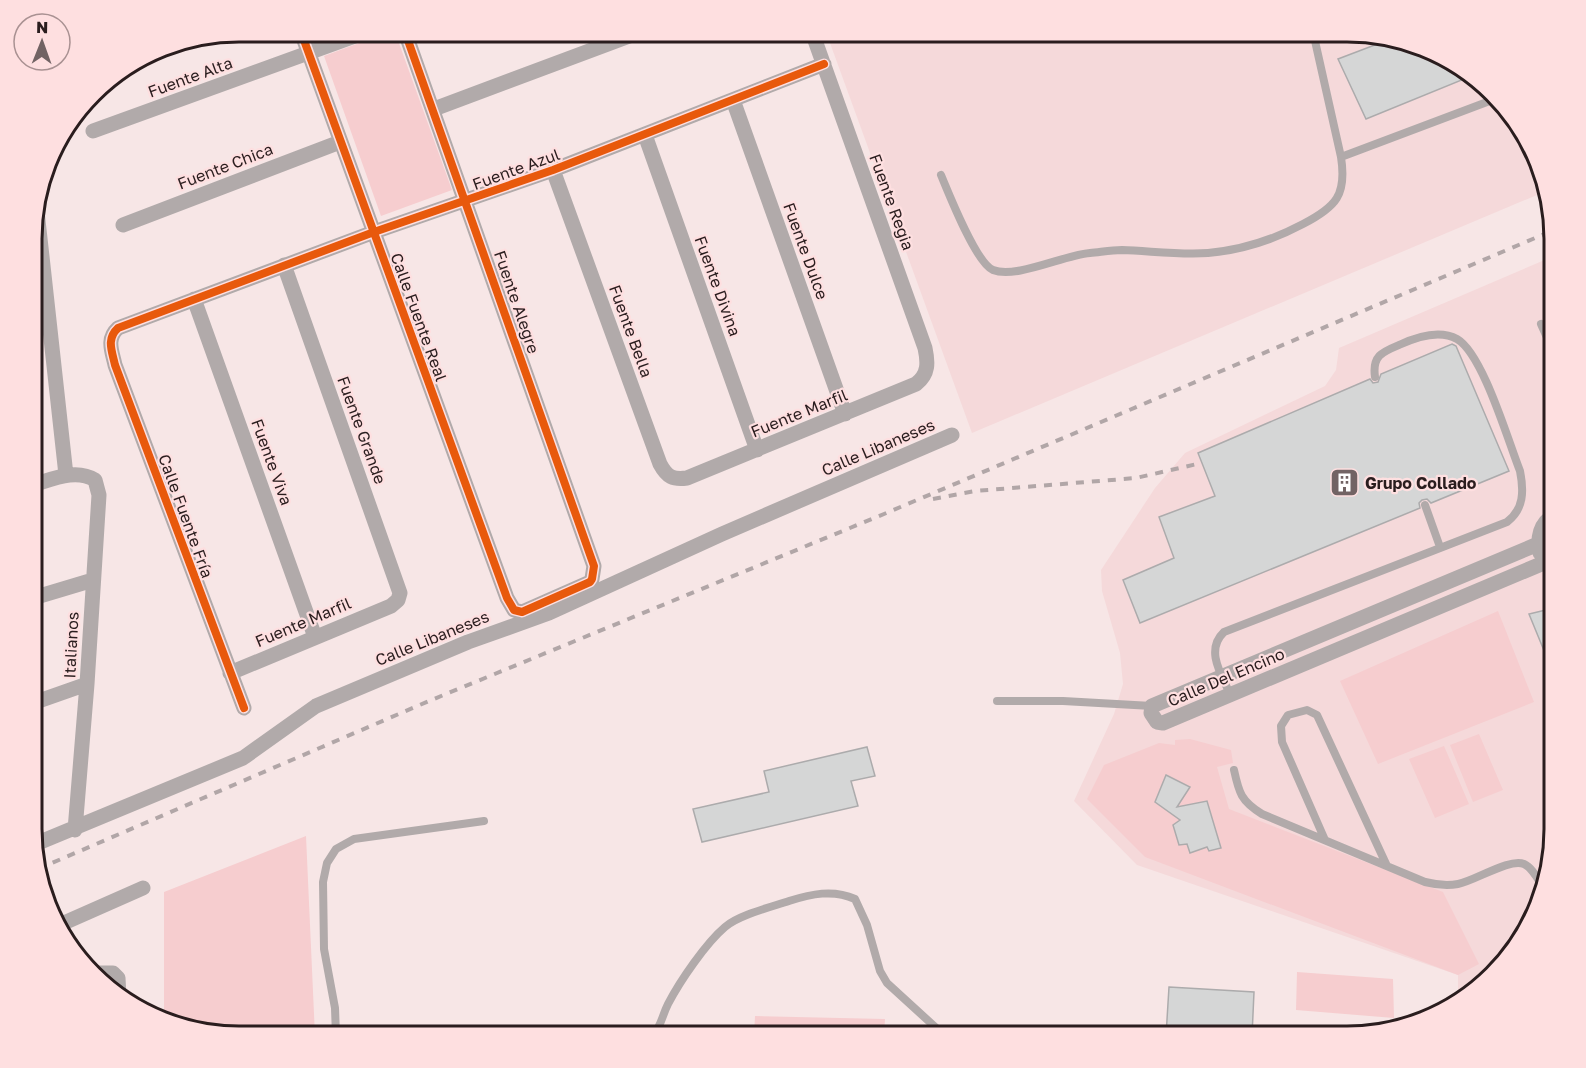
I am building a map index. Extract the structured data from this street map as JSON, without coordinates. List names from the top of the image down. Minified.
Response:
{"streets":{"street":["Fuente Alta","Fuente Chica","Fuente Azul","Fuente Regia","Fuente Dulce","Fuente Divina","Fuente Alegre","Calle Fuente Real","Fuente Bella","Fuente Marfil","Fuente Grande","Calle Libaneses","Fuente Viva","Calle Fuente Fría","Italianos","Calle Del Encino"]},"crossings":[["Fuente Alta","Calle Fuente Real"],["Fuente Chica","Calle Fuente Real"],["Fuente Azul","Fuente Regia"],["Fuente Azul","Fuente Dulce"],["Fuente Azul","Fuente Divina"],["Fuente Azul","Fuente Alegre"],["Fuente Azul","Calle Fuente Real"],["Fuente Azul","Fuente Bella"],["Fuente Azul","Fuente Grande"],["Fuente Azul","Fuente Viva"],["Fuente Azul","Calle Fuente Fría"],["Fuente Regia","Fuente Marfil"],["Fuente Dulce","Fuente Marfil"],["Fuente Divina","Fuente Marfil"],["Fuente Alegre","Calle Fuente Real"],["Fuente Bella","Fuente Marfil"],["Fuente Marfil","Fuente Grande"],["Fuente Marfil","Fuente Viva"],["Fuente Marfil","Calle Fuente Fría"],["Calle Libaneses","Italianos"]],"places":{"building":["Grupo Collado"]},"north":"top"}
